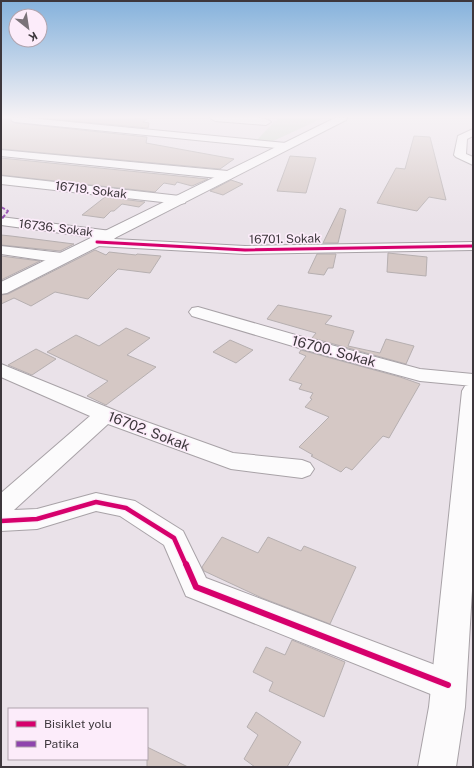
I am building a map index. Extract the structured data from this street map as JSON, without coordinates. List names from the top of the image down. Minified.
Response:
{"streets":{"street":["16719. Sokak","16736. Sokak","16701. Sokak","16700. Sokak","16702. Sokak"]},"legend":["Bisiklet yolu","Patika"],"north":"bottom right"}
